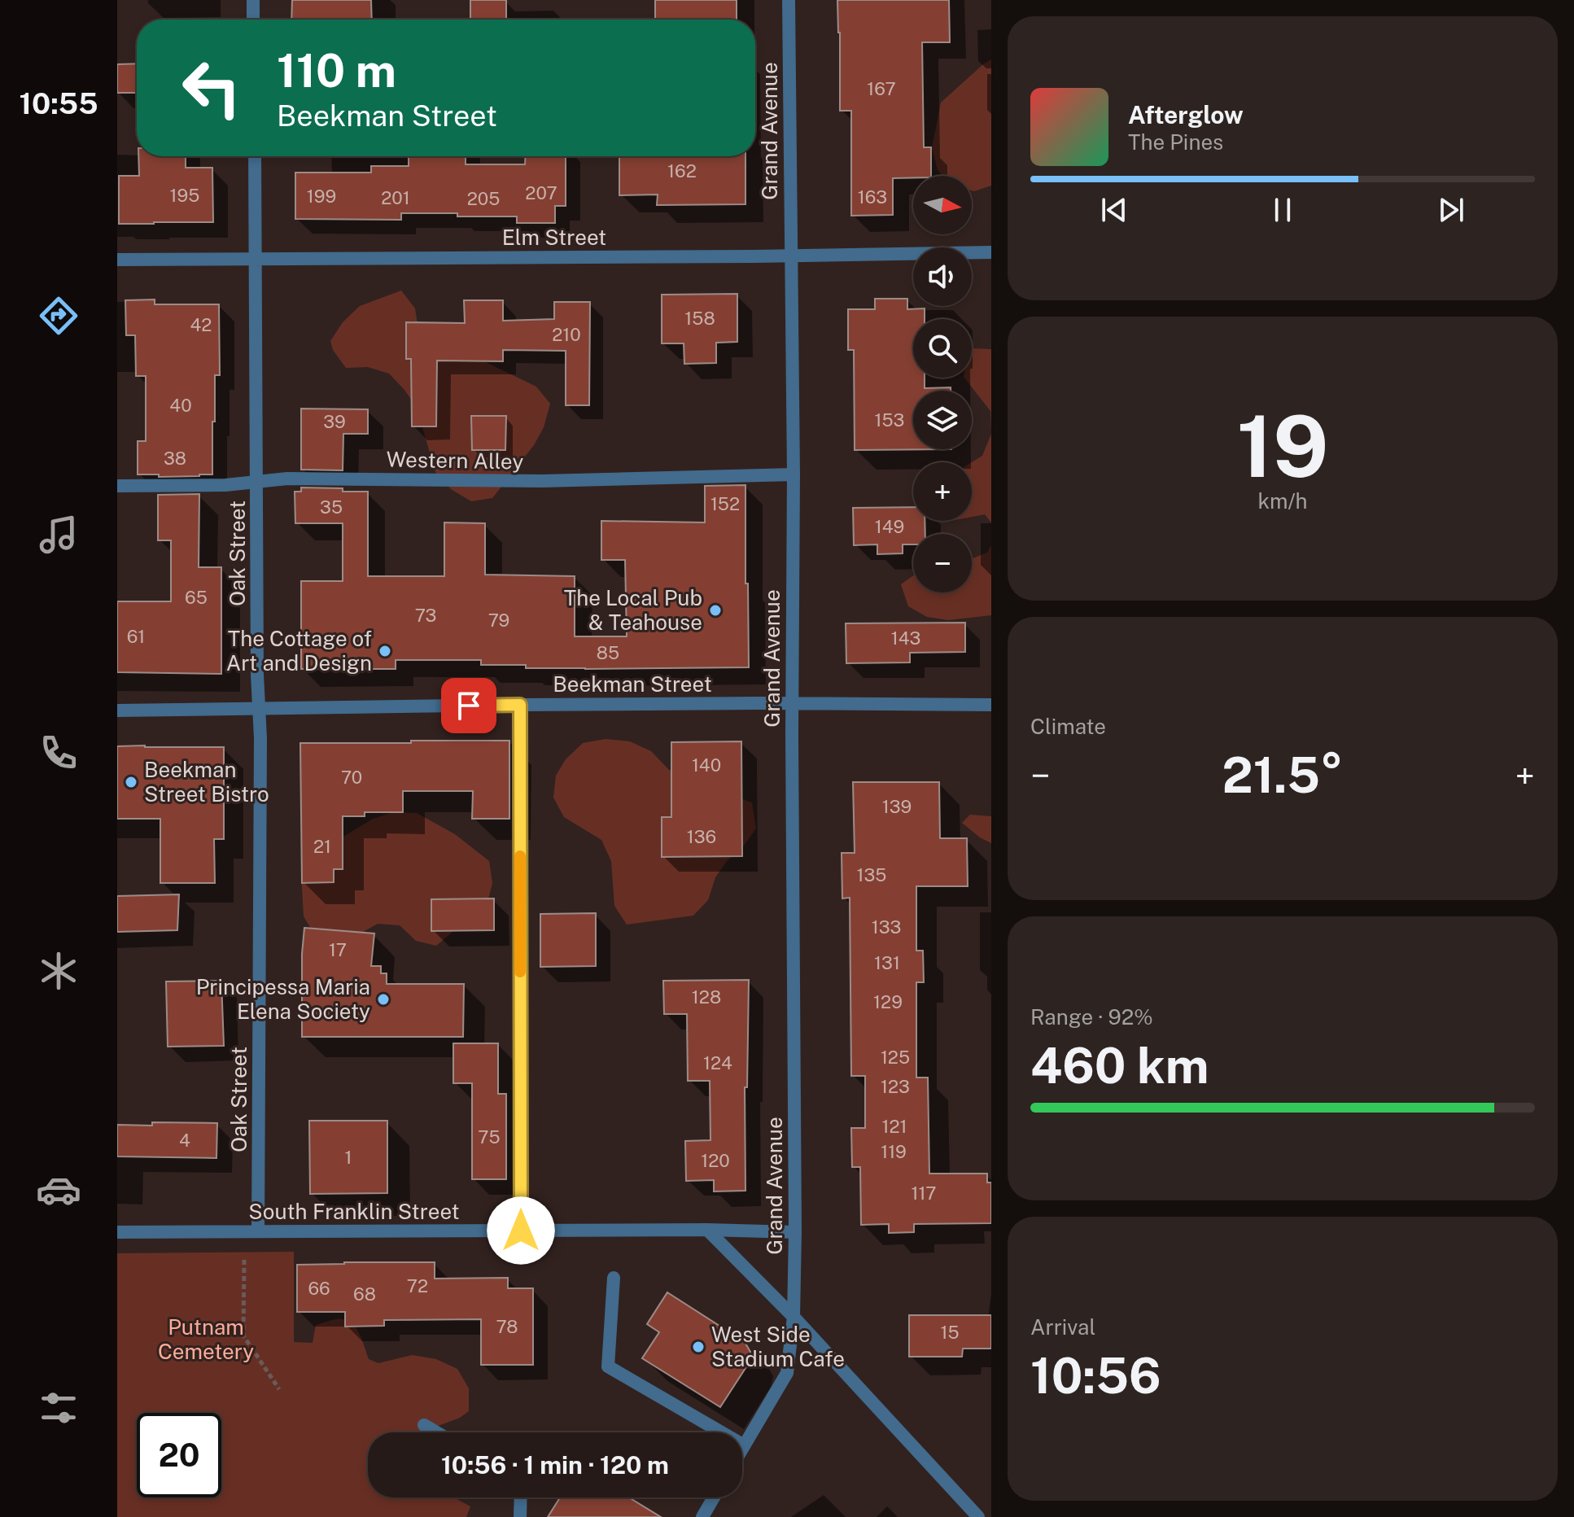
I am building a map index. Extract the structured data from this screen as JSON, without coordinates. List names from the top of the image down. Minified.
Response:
{"streets":{"street":["Grand Avenue","Elm Street","Western Alley","Oak Street","Beekman Street","South Franklin Street"]},"crossings":[["Grand Avenue","Elm Street"],["Grand Avenue","Western Alley"],["Grand Avenue","Beekman Street"],["Grand Avenue","South Franklin Street"],["Elm Street","Oak Street"],["Western Alley","Oak Street"],["Oak Street","Beekman Street"],["Oak Street","South Franklin Street"]],"parks":["Putnam Cemetery"],"places":["The Local Pub & Teahouse","The Cottage of Art and Design","Beekman Street Bistro","Principessa Maria Elena Society","West Side Stadium Cafe"],"house_numbers":["167","162","207","195","199","163","201","205","158","42","210","40","153","39","38","152","35","149","65","73","79","61","143","85","140","70","139","136","21","135","133","17","131","128","129","125","124","123","121","75","4","119","1","120","117","72","66","68","78","15"],"north":"right","page":{"tabs":"10:55","turn":["110 m","Beekman Street"],"song":["Afterglow","The Pines"],"map_buttons":["+","−"],"tile":[["19","km/h"],"Climate",["Range · 92%","460 km"],["Arrival","10:56"]],"heat":["−","21.5°","+"],"limit":"20","trip":"10:56 · 1 min · 120 m"}}
